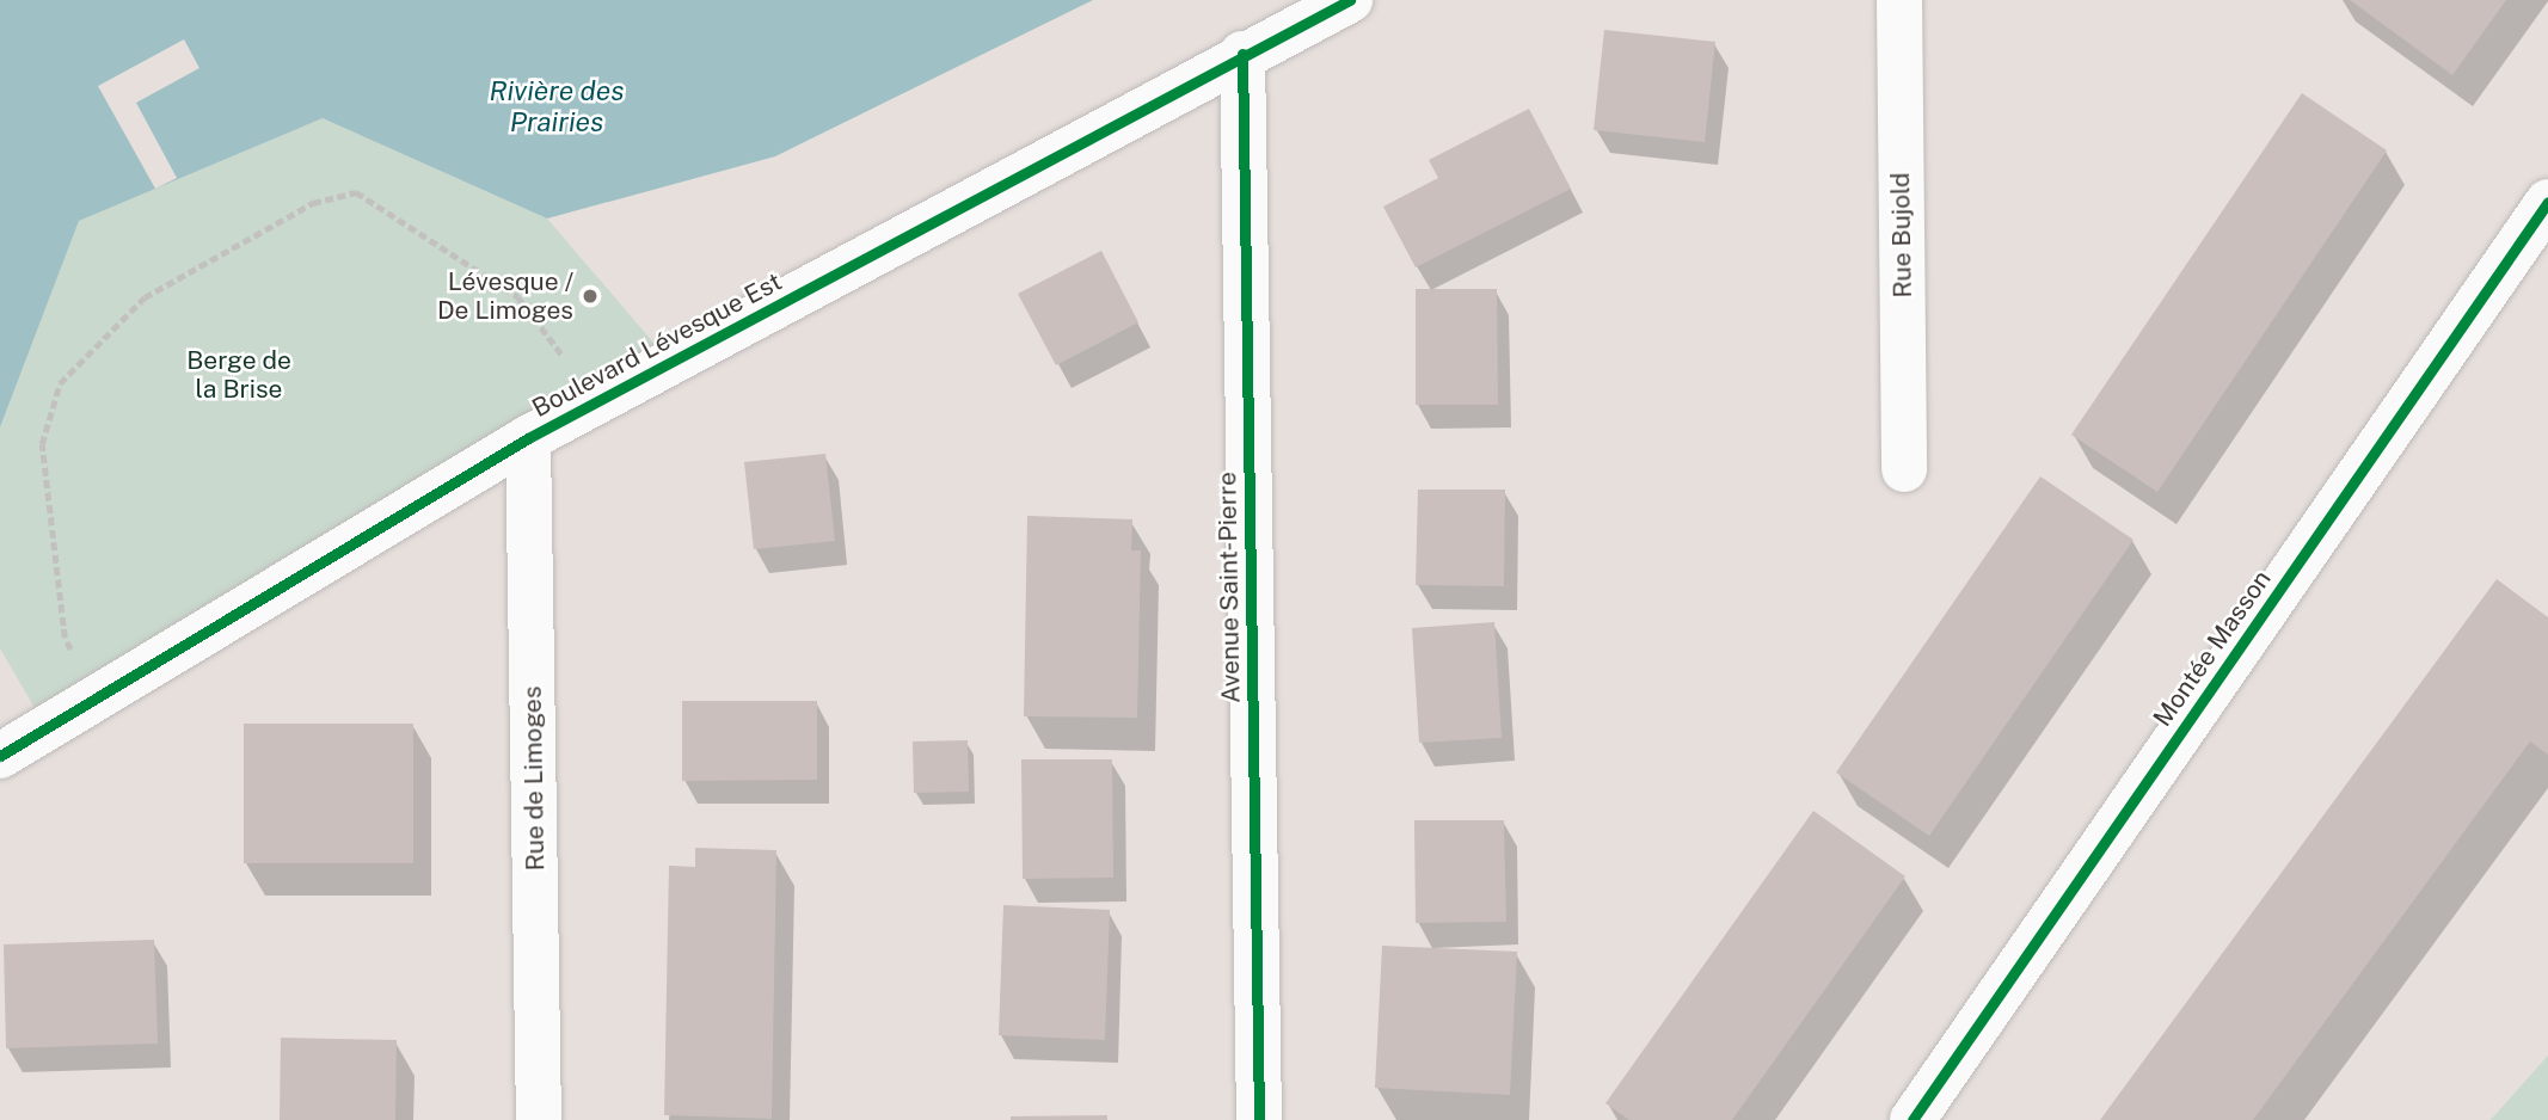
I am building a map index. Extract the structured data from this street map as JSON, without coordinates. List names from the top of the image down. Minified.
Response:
{"streets":{"street":["Rue Bujold","Boulevard Lévesque Est","Avenue Saint-Pierre","Montée Masson","Rue de Limoges"]},"crossings":[["Boulevard Lévesque Est","Avenue Saint-Pierre"],["Boulevard Lévesque Est","Rue de Limoges"]],"water":["Rivière des Prairies"],"parks":["Berge de la Brise"],"places":["Lévesque / De Limoges"]}
